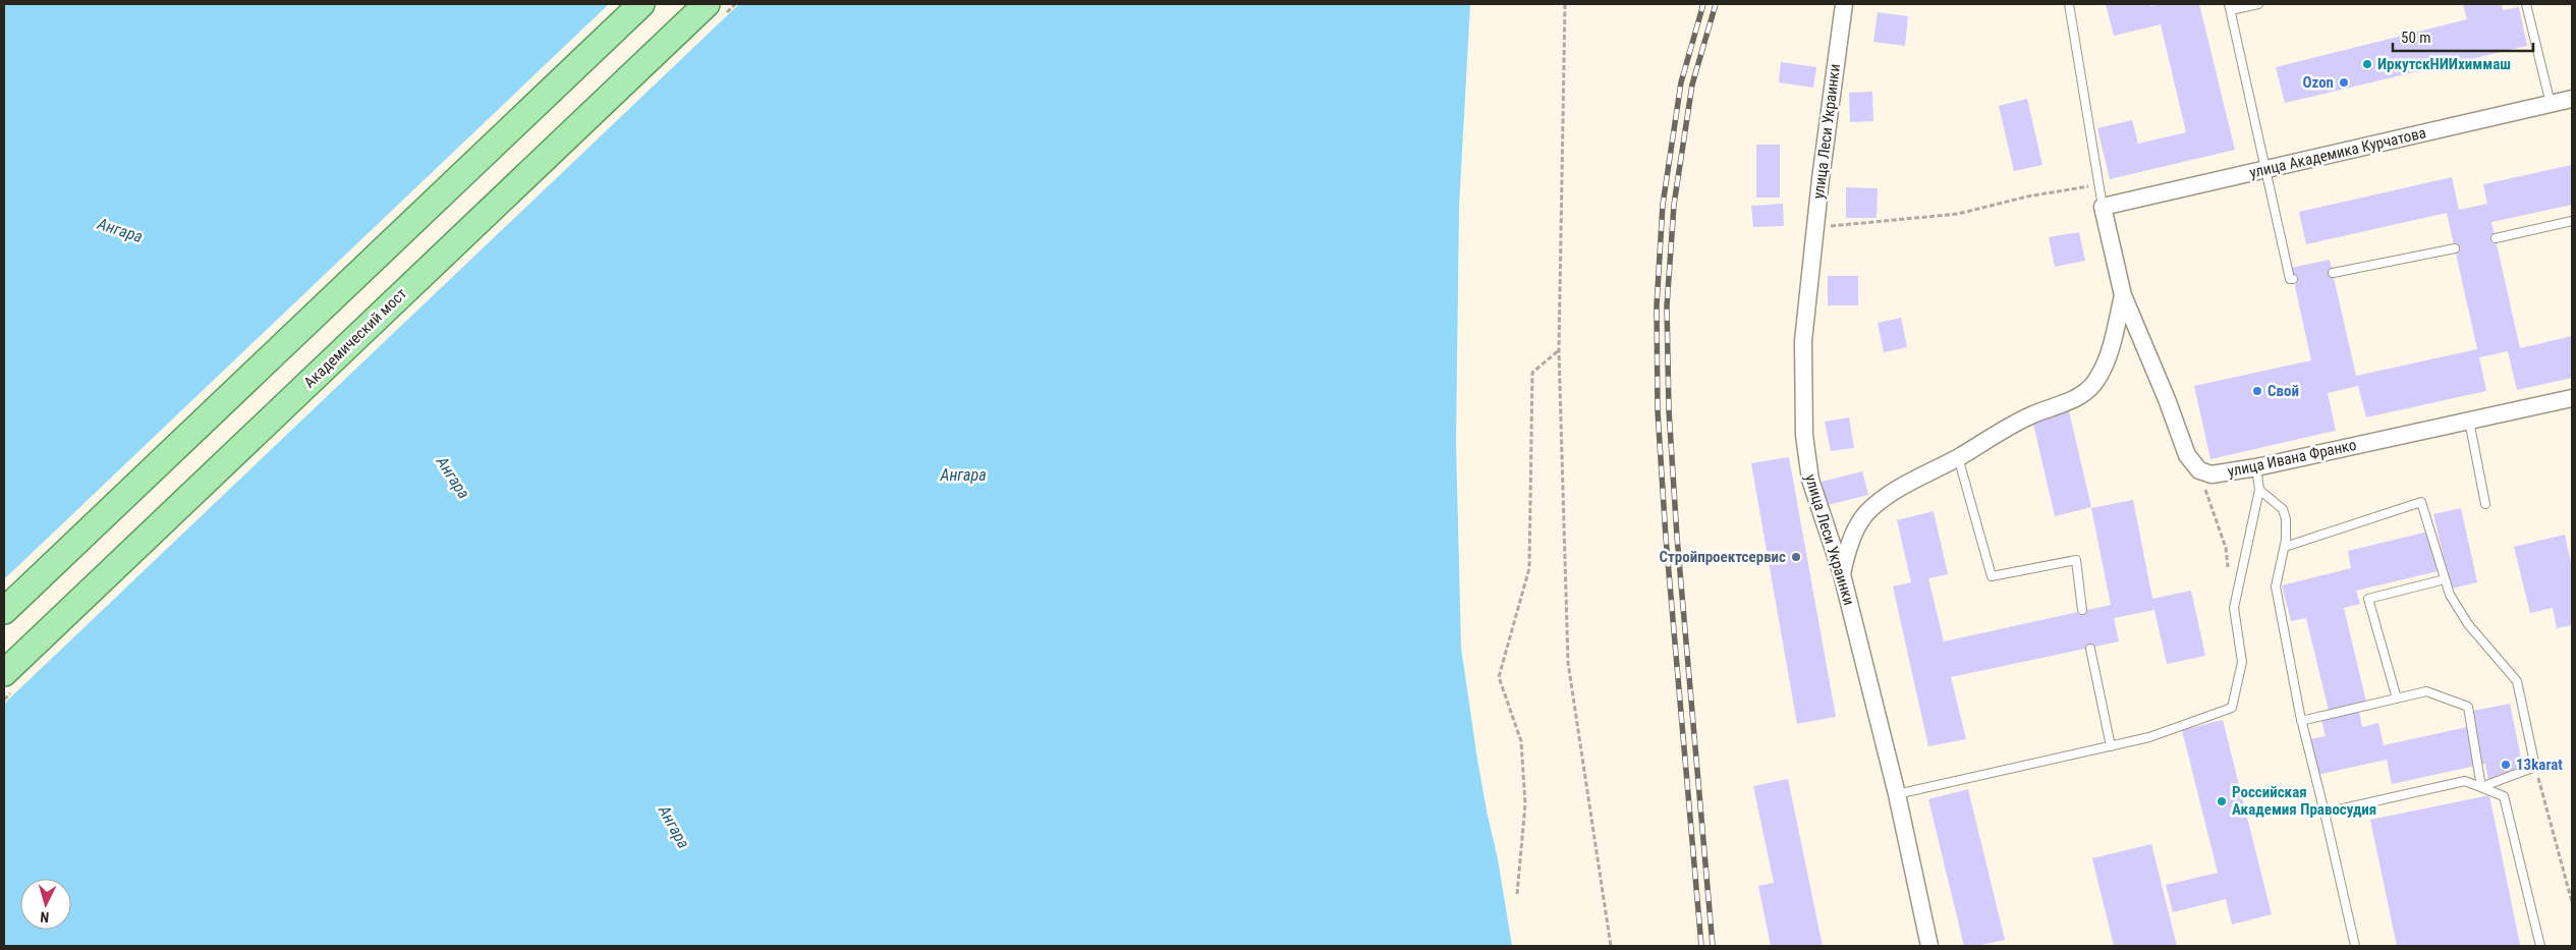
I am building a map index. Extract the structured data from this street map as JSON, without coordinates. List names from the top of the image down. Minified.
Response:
{"streets":{"main road":["Академический мост"],"street":["улица Леси Украинки","улица Академика Курчатова","улица Ивана Франко"]},"water":["Ангара"],"places":["ИркутскНИИхиммаш","Ozon","Свой","Стройпроектсервис","13karat","Российская Академия Правосудия"],"scale_bar":"50 m","north":"bottom"}
